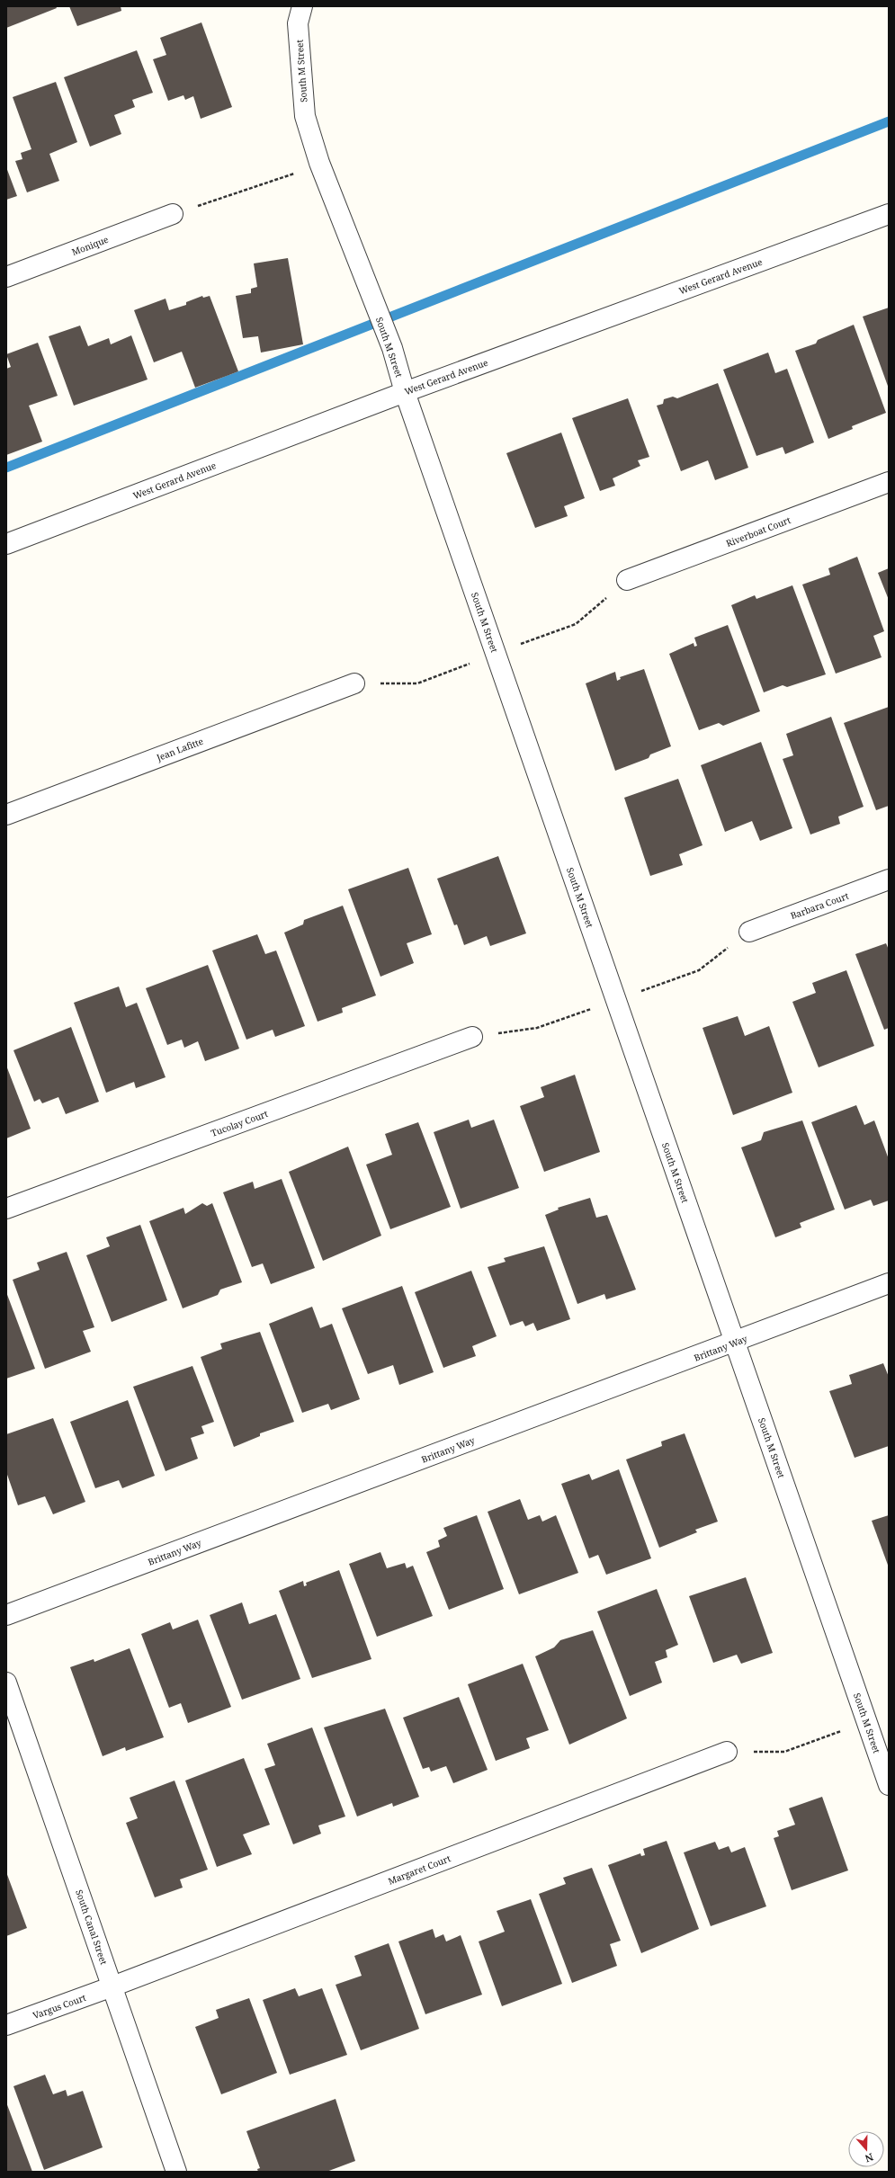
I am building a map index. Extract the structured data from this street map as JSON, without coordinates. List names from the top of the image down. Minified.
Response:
{"streets":{"street":["South M Street","Monique","West Gerard Avenue","Riverboat Court","Jean Lafitte","Barbara Court","Tucolay Court","Brittany Way","Margaret Court","South Canal Street","Vargus Court"]},"crossings":[["South M Street","West Gerard Avenue"],["South M Street","Brittany Way"],["Margaret Court","South Canal Street"],["Margaret Court","Vargus Court"],["South Canal Street","Vargus Court"]],"north":"bottom"}
